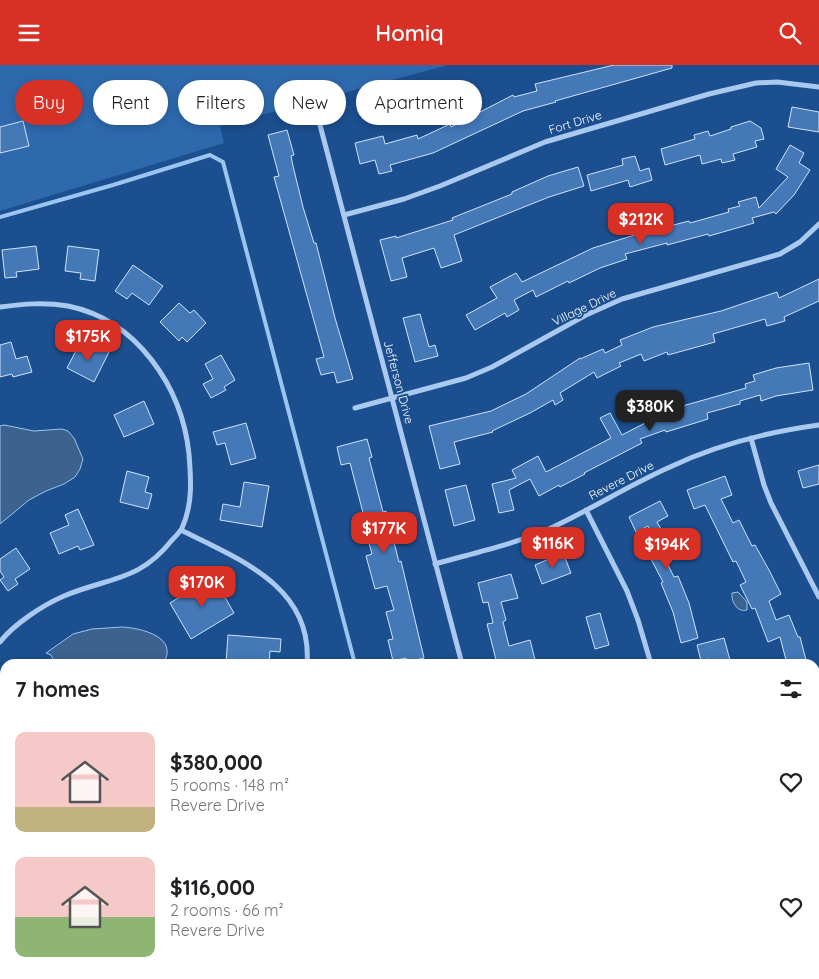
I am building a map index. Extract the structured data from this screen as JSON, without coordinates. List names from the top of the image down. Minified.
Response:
{"streets":{"street":["Fort Drive","Village Drive","Jefferson Drive","Revere Drive"]},"crossings":[["Fort Drive","Jefferson Drive"],["Village Drive","Jefferson Drive"],["Jefferson Drive","Revere Drive"]],"page":{"header":"Homiq","chip":["Buy","Rent","Filters","New","Apartment"],"price":["$212K","$175K","$380K","$177K","$116K","$194K","$170K"],"heading":"7 homes","list":[{"name":"$380,000","note":"5 rooms · 148 m² · Revere Drive"},{"name":"$116,000","note":"2 rooms · 66 m² · Revere Drive"}]}}
